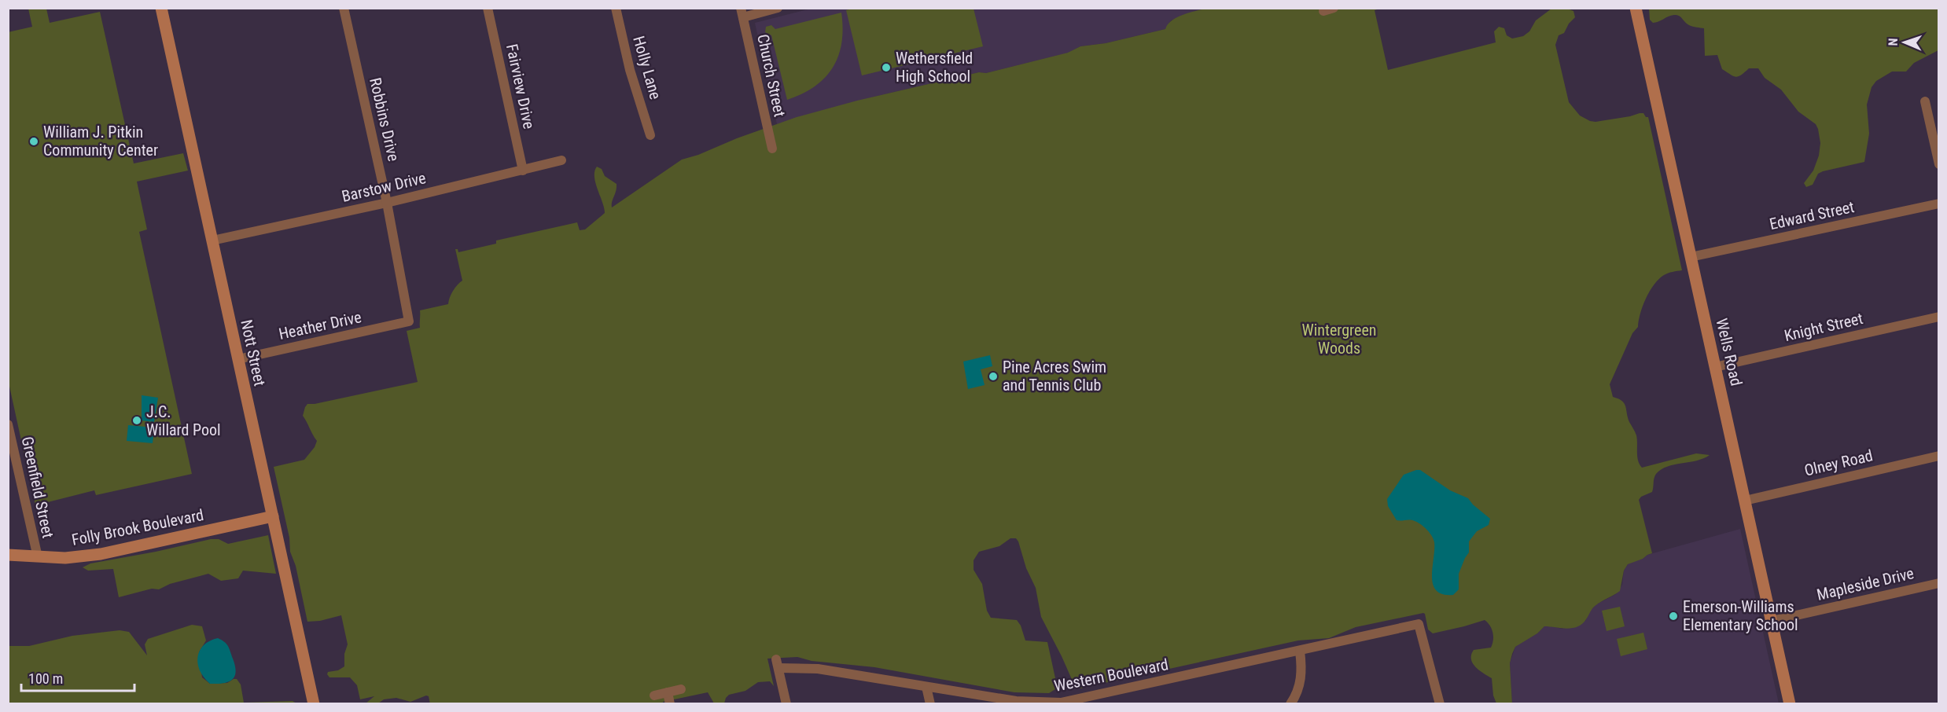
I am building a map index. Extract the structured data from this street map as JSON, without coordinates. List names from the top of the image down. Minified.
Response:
{"streets":{"street":["Holly Lane","Church Street","Fairview Drive","Robbins Drive","Barstow Drive","Edward Street","Heather Drive","Knight Street","Wells Road","Nott Street","Olney Road","Greenfield Street","Folly Brook Boulevard","Mapleside Drive","Western Boulevard"]},"crossings":[["Fairview Drive","Barstow Drive"],["Robbins Drive","Barstow Drive"],["Robbins Drive","Heather Drive"],["Barstow Drive","Nott Street"],["Edward Street","Wells Road"],["Heather Drive","Nott Street"],["Knight Street","Wells Road"],["Wells Road","Olney Road"],["Wells Road","Mapleside Drive"],["Nott Street","Folly Brook Boulevard"],["Greenfield Street","Folly Brook Boulevard"]],"parks":["Wintergreen Woods"],"places":["Wethersfield High School","William J. Pitkin Community Center","Pine Acres Swim and Tennis Club","J.C. Willard Pool","Emerson-Williams Elementary School"],"scale_bar":"100 m","north":"left"}
